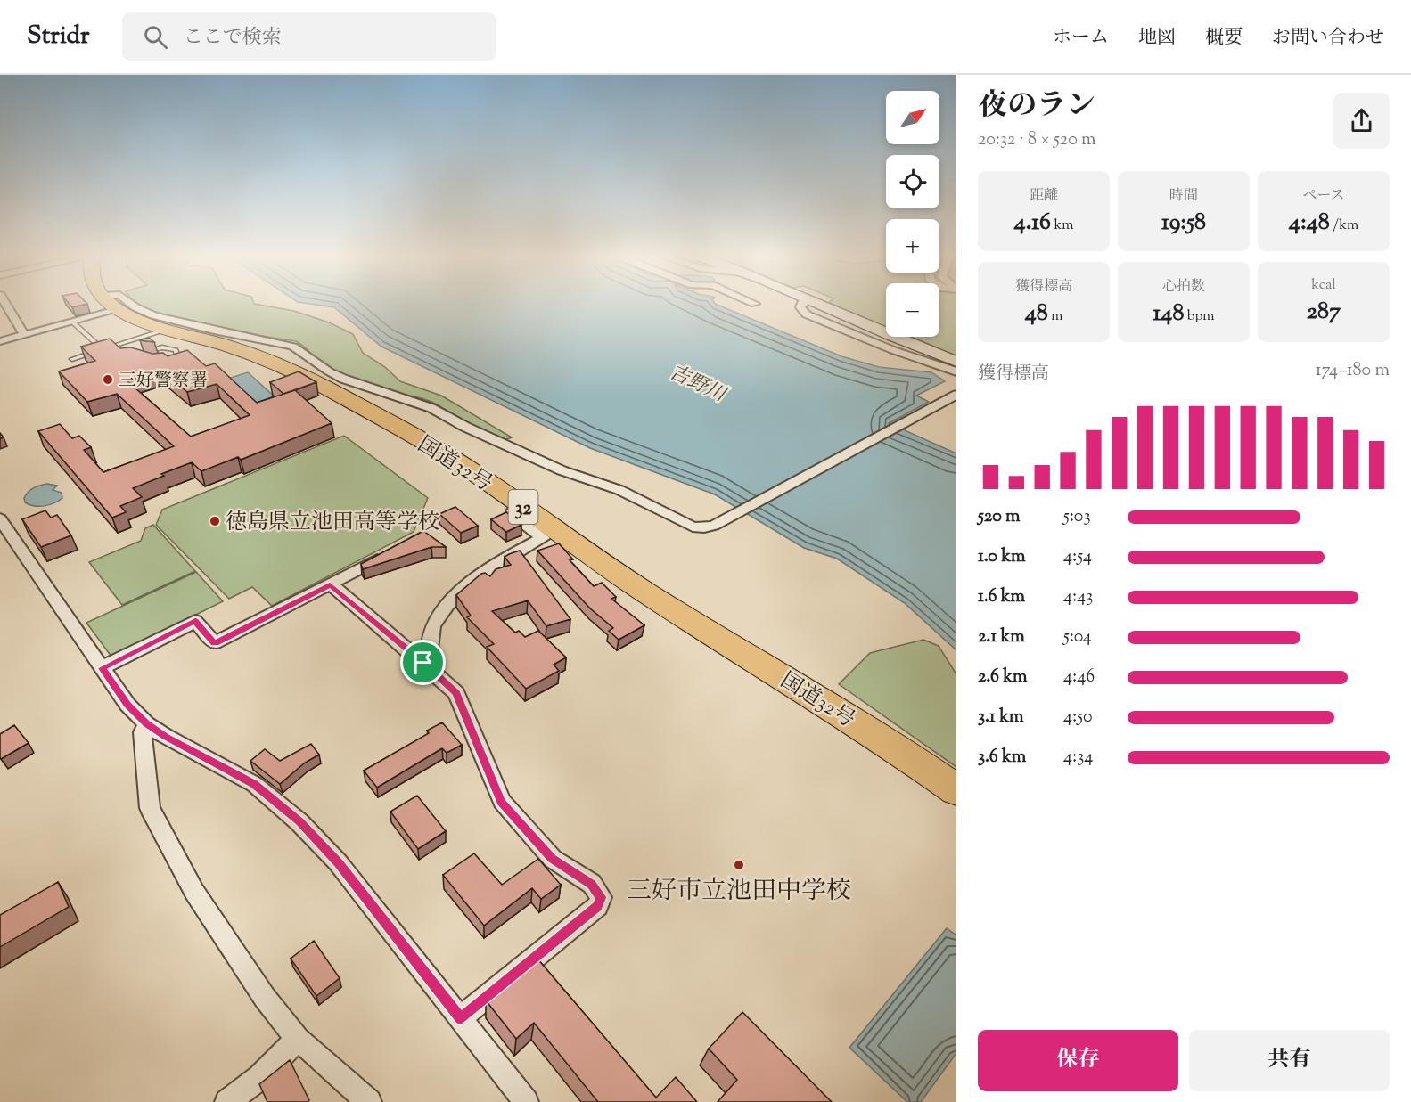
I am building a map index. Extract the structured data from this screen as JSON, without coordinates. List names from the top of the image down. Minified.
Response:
{"streets":{"highway":["国道32号","32"]},"water":["吉野川"],"places":["三好警察署","徳島県立池田高等学校","三好市立池田中学校"],"north":"top right","page":{"header":"Stridr","search":"ここで検索","nav":["ホーム","地図","概要","お問い合わせ"],"heading":["夜のラン","20:32 · 8 × 520 m"],"map_buttons":["+","−"],"stats":[["距離","4.16 km"],["時間","19:58"],["ペース","4:48 /km"],["獲得標高","48 m"],["心拍数","148 bpm"],["kcal","287"]],"chart":["獲得標高","174–180 m"],"list":[{"name":"520 m","note":"5:03"},{"name":"1.0 km","note":"4:54"},{"name":"1.6 km","note":"4:43"},{"name":"2.1 km","note":"5:04"},{"name":"2.6 km","note":"4:46"},{"name":"3.1 km","note":"4:50"},{"name":"3.6 km","note":"4:34"}],"buttons":["保存","共有"]}}
